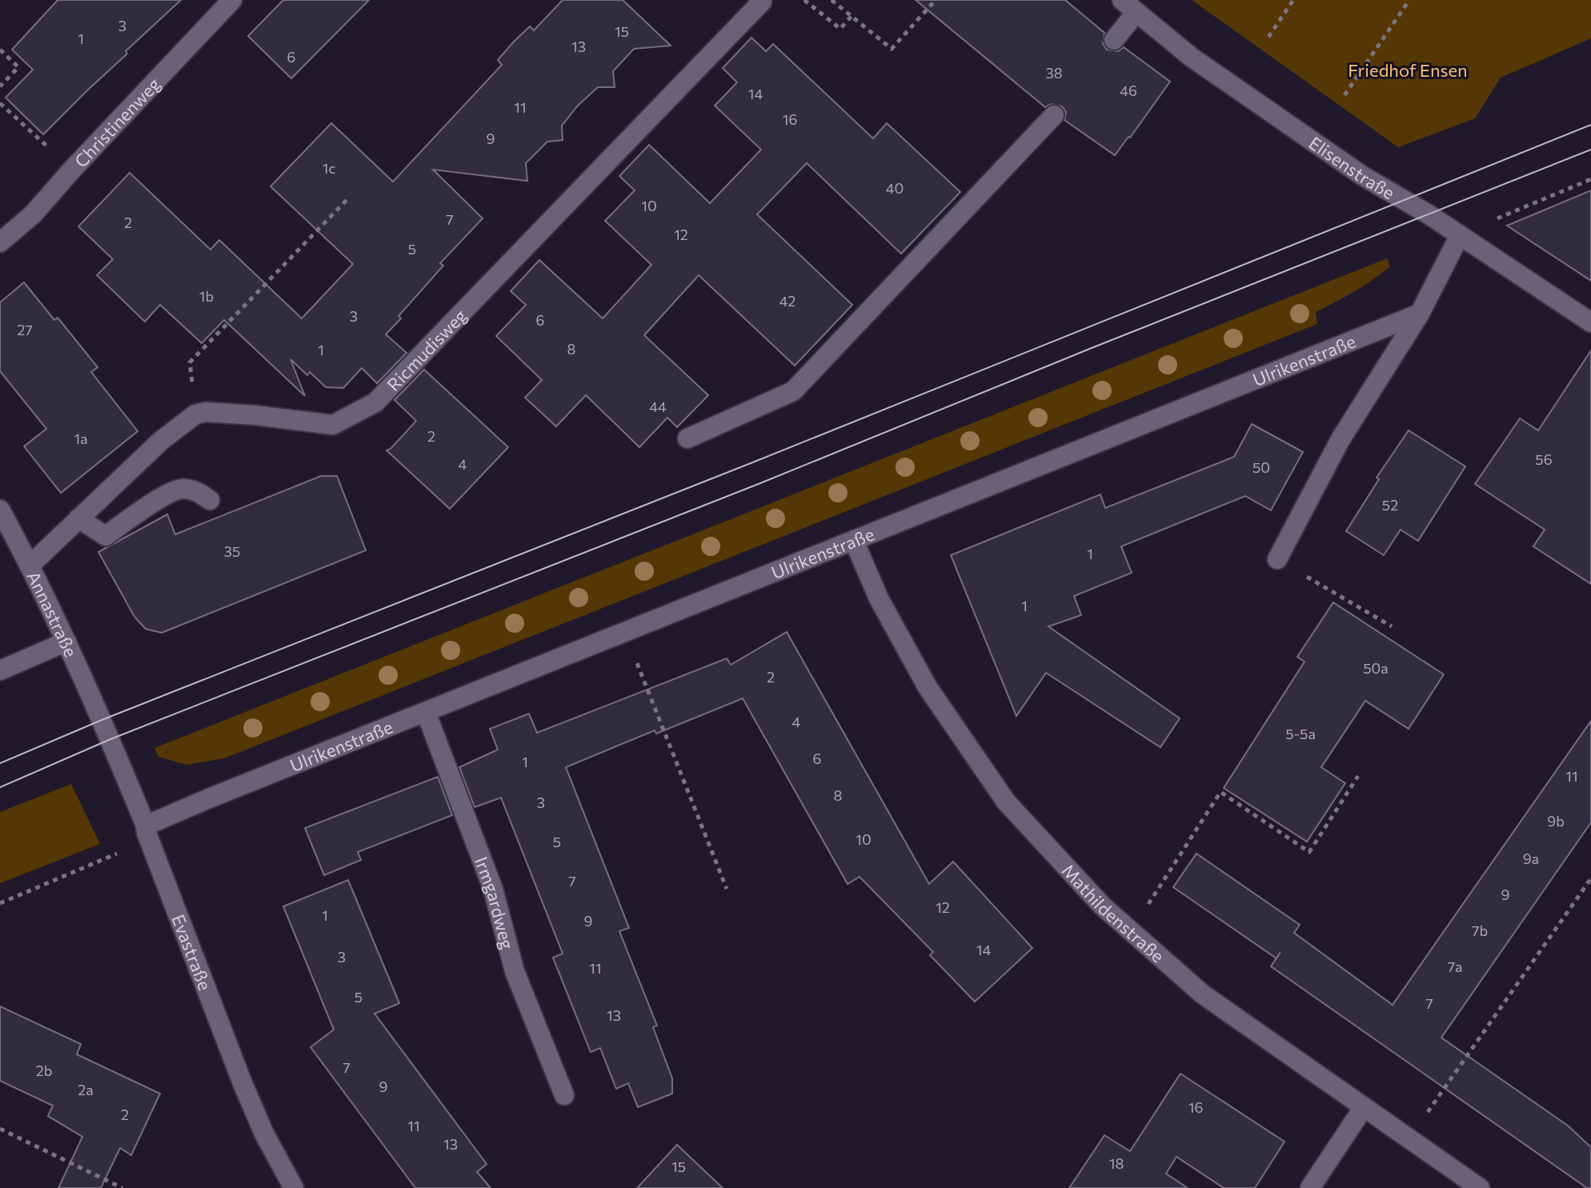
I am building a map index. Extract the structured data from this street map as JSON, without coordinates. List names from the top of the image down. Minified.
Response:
{"streets":{"street":["Christinenweg","Elisenstraße","Ricmudisweg","Ulrikenstraße","Annastraße","Irmgardweg","Mathildenstraße","Evastraße"]},"crossings":[["Ulrikenstraße","Irmgardweg"],["Ulrikenstraße","Mathildenstraße"],["Ulrikenstraße","Evastraße"],["Annastraße","Evastraße"]],"parks":["Friedhof Ensen"],"house_numbers":["3","15","1","13","6","38","46","14","11","16","9","1c","40","10","7","2","12","5","1b","42","3","6","27","8","1","44","2","1a","56","4","50","52","35","1","1","50a","2","4","5-5a","6","1","11","8","3","9b","10","5","9a","7","9","12","1","9","7b","14","3","7a","11","5","7","13","7","2b","9","2a","16","2","11","13","18","15"]}
